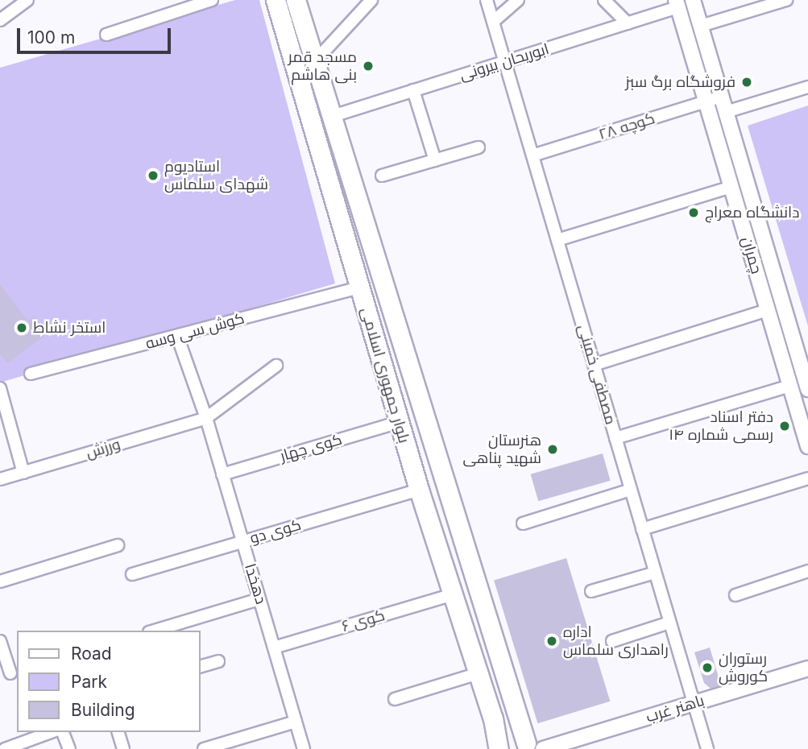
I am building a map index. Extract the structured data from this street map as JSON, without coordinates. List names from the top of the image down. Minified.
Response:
{"streets":{"main road":["بلوار جمهوری اسلامی"],"street":["ابوریحان بیرونی","کوچه ۲۸","چمران","کوش سی وسه","مصطفی خمینی","کوی چهار","ورزش","کوی دو","دهخدا","کوی ۶","باهنر غرب"]},"crossings":[["ابوریحان بیرونی","چمران"],["ابوریحان بیرونی","مصطفی خمینی"],["ابوریحان بیرونی","بلوار جمهوری اسلامی"],["کوچه ۲۸","چمران"],["کوچه ۲۸","مصطفی خمینی"],["کوش سی وسه","بلوار جمهوری اسلامی"],["کوش سی وسه","دهخدا"],["مصطفی خمینی","باهنر غرب"],["بلوار جمهوری اسلامی","کوی چهار"],["بلوار جمهوری اسلامی","کوی دو"],["بلوار جمهوری اسلامی","کوی ۶"],["بلوار جمهوری اسلامی","باهنر غرب"],["کوی چهار","دهخدا"],["ورزش","دهخدا"],["کوی دو","دهخدا"],["دهخدا","کوی ۶"]],"places":["مسجد قمر بنی هاشم","فروشگاه برگ سبز","استادیوم شهدای سلماس","دانشگاه معراج","استخر نشاط","دفتر اسناد رسمی شماره ۱۴","هنرستان شهید پناهی","اداره راهداری سلماس","رستوران کوروش"],"legend":["Road","Park","Building"],"scale_bar":"100 m"}
